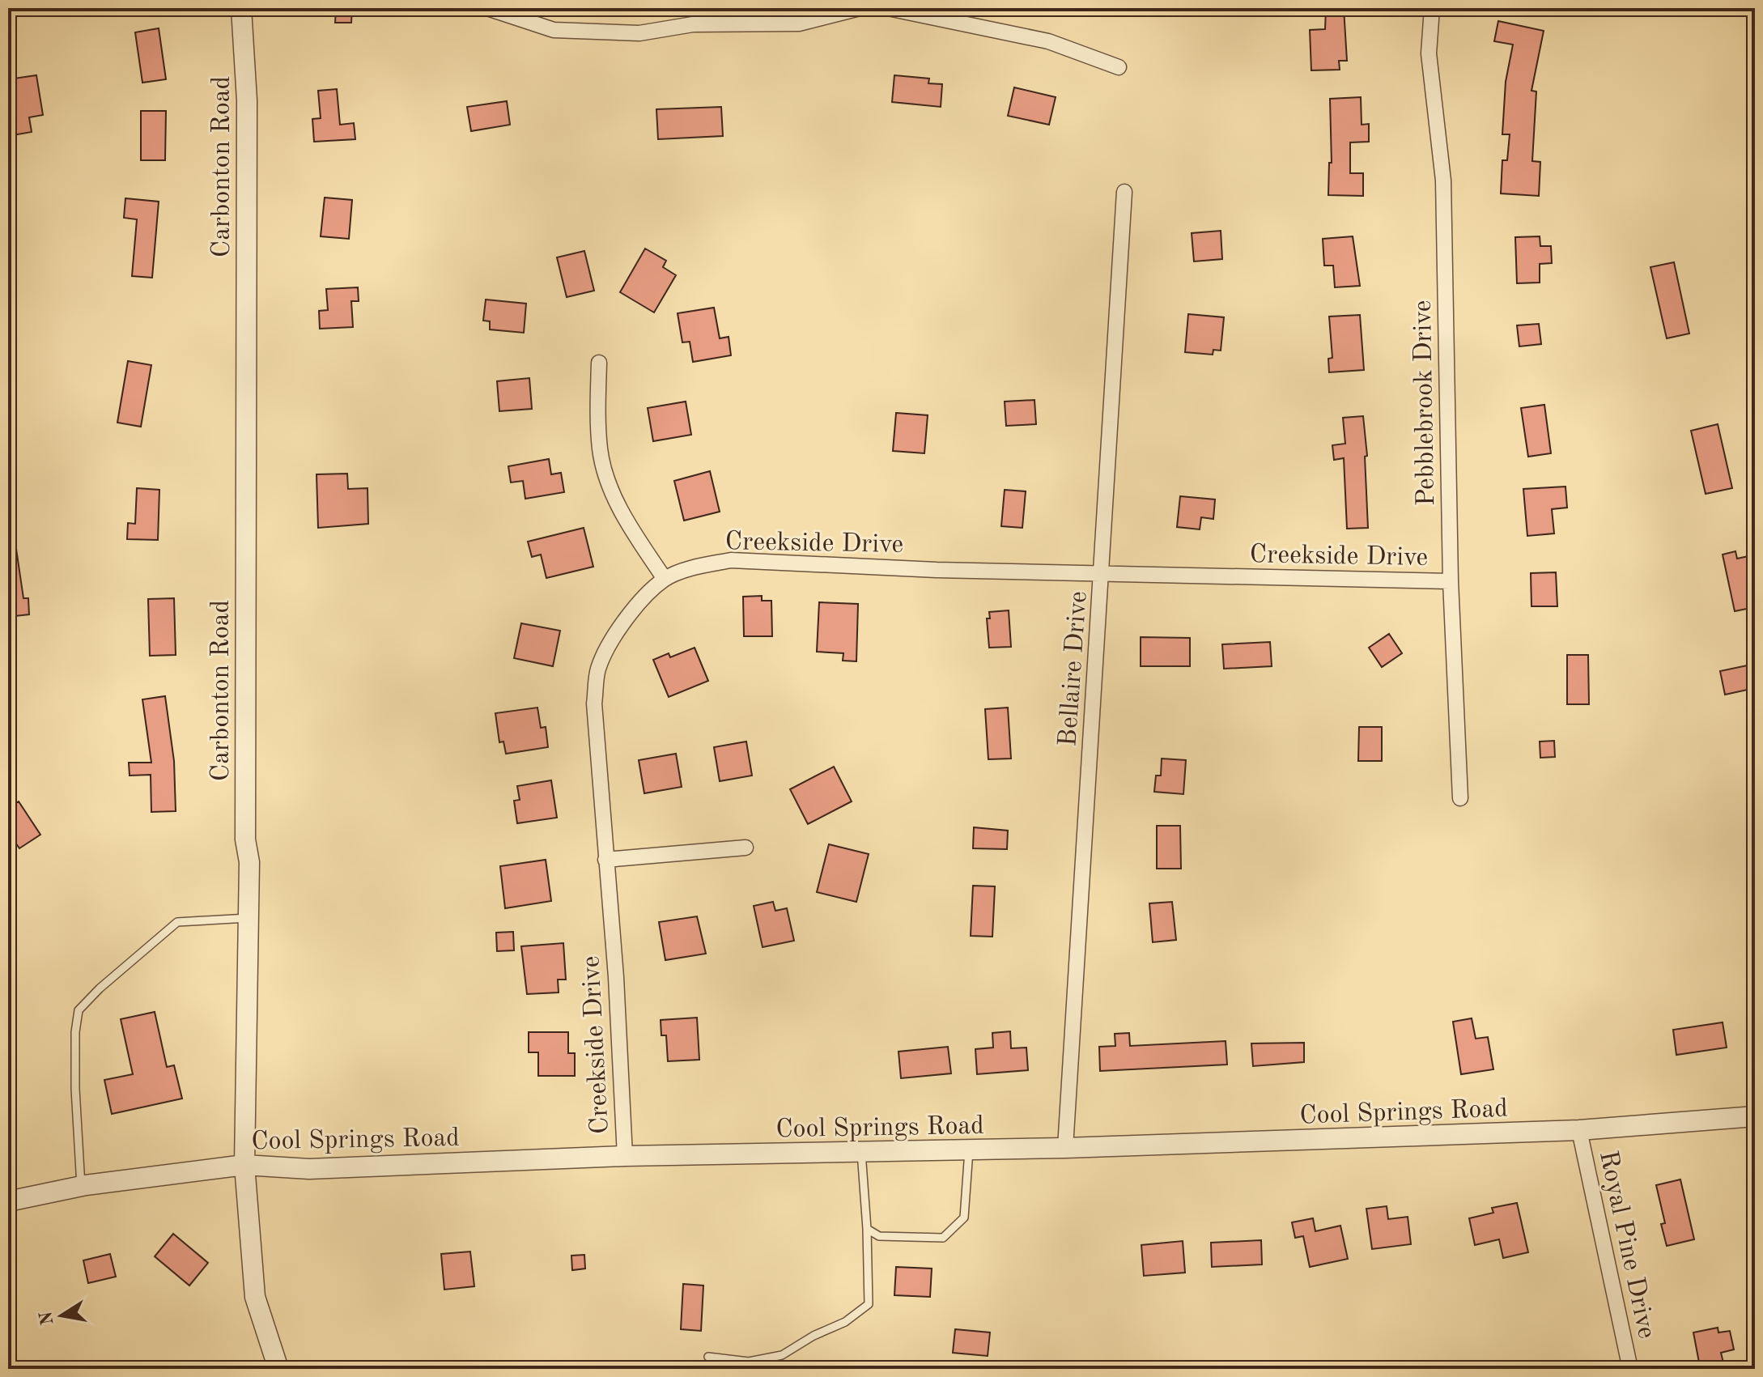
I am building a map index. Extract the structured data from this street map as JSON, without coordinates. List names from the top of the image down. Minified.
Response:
{"streets":{"street":["Carbonton Road","Pebblebrook Drive","Creekside Drive","Bellaire Drive","Cool Springs Road","Royal Pine Drive"]},"crossings":[["Carbonton Road","Cool Springs Road"],["Pebblebrook Drive","Creekside Drive"],["Creekside Drive","Bellaire Drive"],["Creekside Drive","Cool Springs Road"],["Bellaire Drive","Cool Springs Road"],["Cool Springs Road","Royal Pine Drive"]],"north":"left"}
